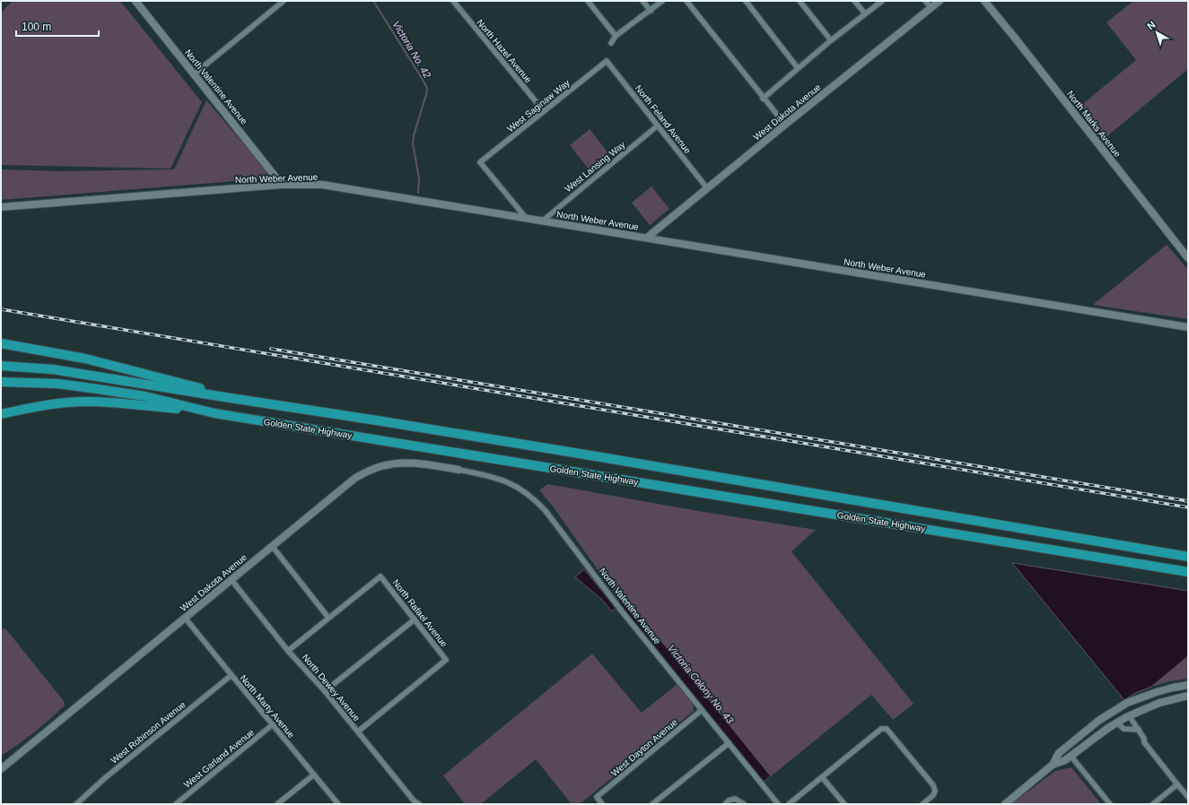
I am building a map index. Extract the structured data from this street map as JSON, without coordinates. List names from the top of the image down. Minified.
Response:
{"streets":{"highway":["Golden State Highway"],"street":["North Hazel Avenue","North Valentine Avenue","West Saginaw Way","West Dakota Avenue","North Feland Avenue","North Marks Avenue","West Lansing Way","North Weber Avenue","North Rafael Avenue","North Dewey Avenue","North Marty Avenue","West Robinson Avenue","West Dayton Avenue","West Garland Avenue"]},"crossings":[["North Hazel Avenue","West Saginaw Way"],["North Valentine Avenue","West Dakota Avenue"],["North Valentine Avenue","North Weber Avenue"],["North Valentine Avenue","West Dayton Avenue"],["West Saginaw Way","North Feland Avenue"],["West Saginaw Way","North Weber Avenue"],["West Dakota Avenue","North Feland Avenue"],["West Dakota Avenue","North Weber Avenue"],["West Dakota Avenue","North Dewey Avenue"],["West Dakota Avenue","North Marty Avenue"],["North Feland Avenue","West Lansing Way"],["West Lansing Way","North Weber Avenue"],["North Rafael Avenue","North Dewey Avenue"],["North Marty Avenue","West Robinson Avenue"],["North Marty Avenue","West Garland Avenue"]],"water":["Victoria No. 42","Victoria Colony No. 43"],"scale_bar":"100 m","north":"top left"}
